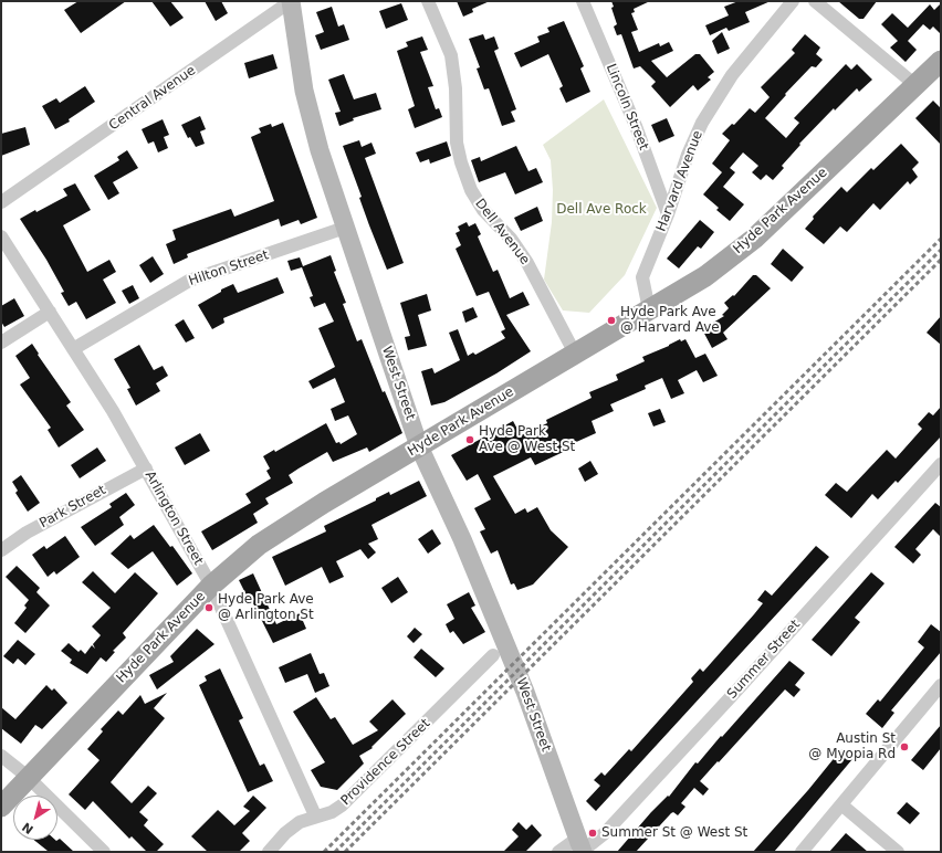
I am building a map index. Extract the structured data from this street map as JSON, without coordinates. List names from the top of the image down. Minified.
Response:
{"streets":{"main road":["Hyde Park Avenue","West Street"],"street":["Central Avenue","Lincoln Street","Harvard Avenue","Dell Avenue","Hilton Street","Park Street","Arlington Street","Summer Street","Providence Street"]},"crossings":[["Central Avenue","West Street"],["Lincoln Street","Harvard Avenue"],["Harvard Avenue","Hyde Park Avenue"],["Hyde Park Avenue","Dell Avenue"],["Hyde Park Avenue","West Street"],["Hyde Park Avenue","Arlington Street"],["Hilton Street","West Street"],["Hilton Street","Arlington Street"],["West Street","Summer Street"],["Park Street","Arlington Street"],["Arlington Street","Providence Street"]],"parks":["Dell Ave Rock"],"places":["Hyde Park Ave @ Harvard Ave","Hyde Park Ave @ West St","Hyde Park Ave @ Arlington St","Austin St @ Myopia Rd","Summer St @ West St"],"north":"bottom left"}
